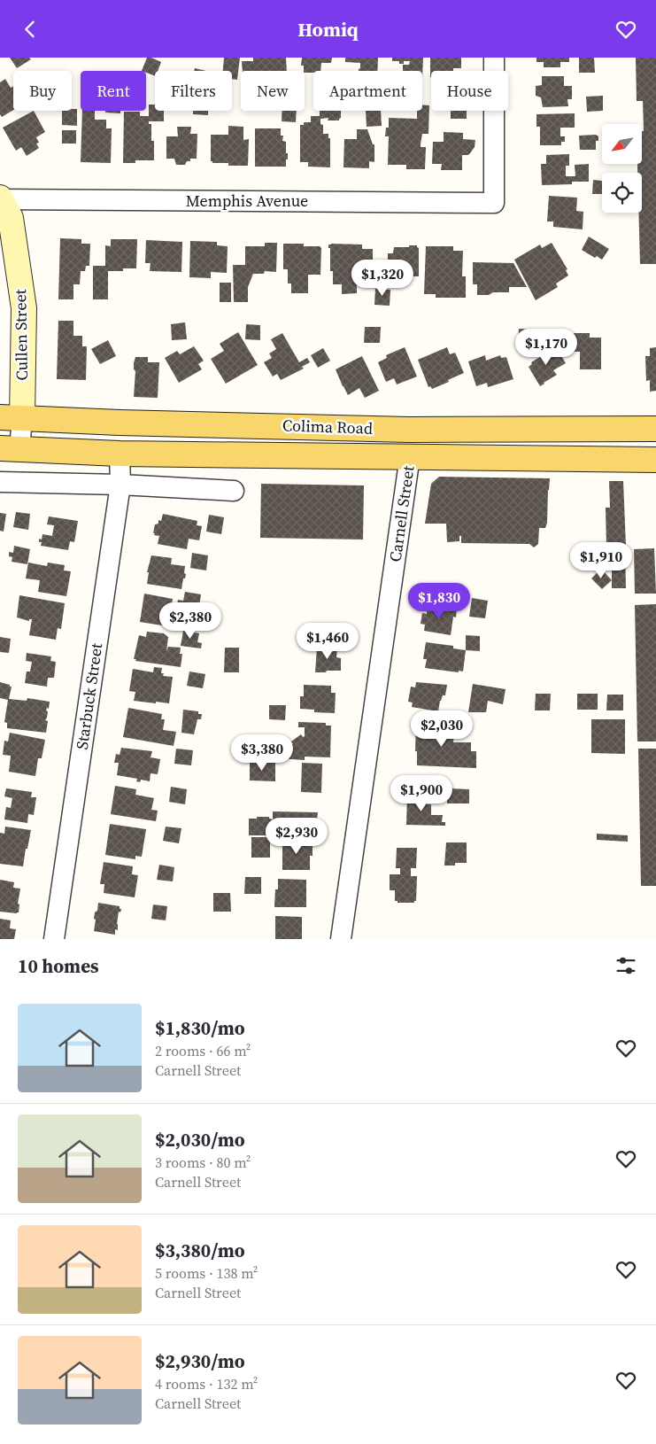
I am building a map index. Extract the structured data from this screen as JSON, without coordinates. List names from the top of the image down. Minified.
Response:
{"streets":{"main road":["Colima Road"],"street":["Memphis Avenue","Cullen Street","Carnell Street","Starbuck Street"]},"crossings":[["Memphis Avenue","Cullen Street"],["Cullen Street","Colima Road"],["Colima Road","Carnell Street"],["Colima Road","Starbuck Street"]],"north":"bottom left","page":{"header":"Homiq","chip":["Buy","Rent","Filters","New","Apartment","House"],"price":["$1,320","$1,170","$1,910","$1,830","$2,380","$1,460","$2,030","$3,380","$1,900","$2,930"],"heading":"10 homes","list":[{"name":"$1,830/mo","note":"2 rooms · 66 m² · Carnell Street"},{"name":"$2,030/mo","note":"3 rooms · 80 m² · Carnell Street"},{"name":"$3,380/mo","note":"5 rooms · 138 m² · Carnell Street"},{"name":"$2,930/mo","note":"4 rooms · 132 m² · Carnell Street"}]}}
